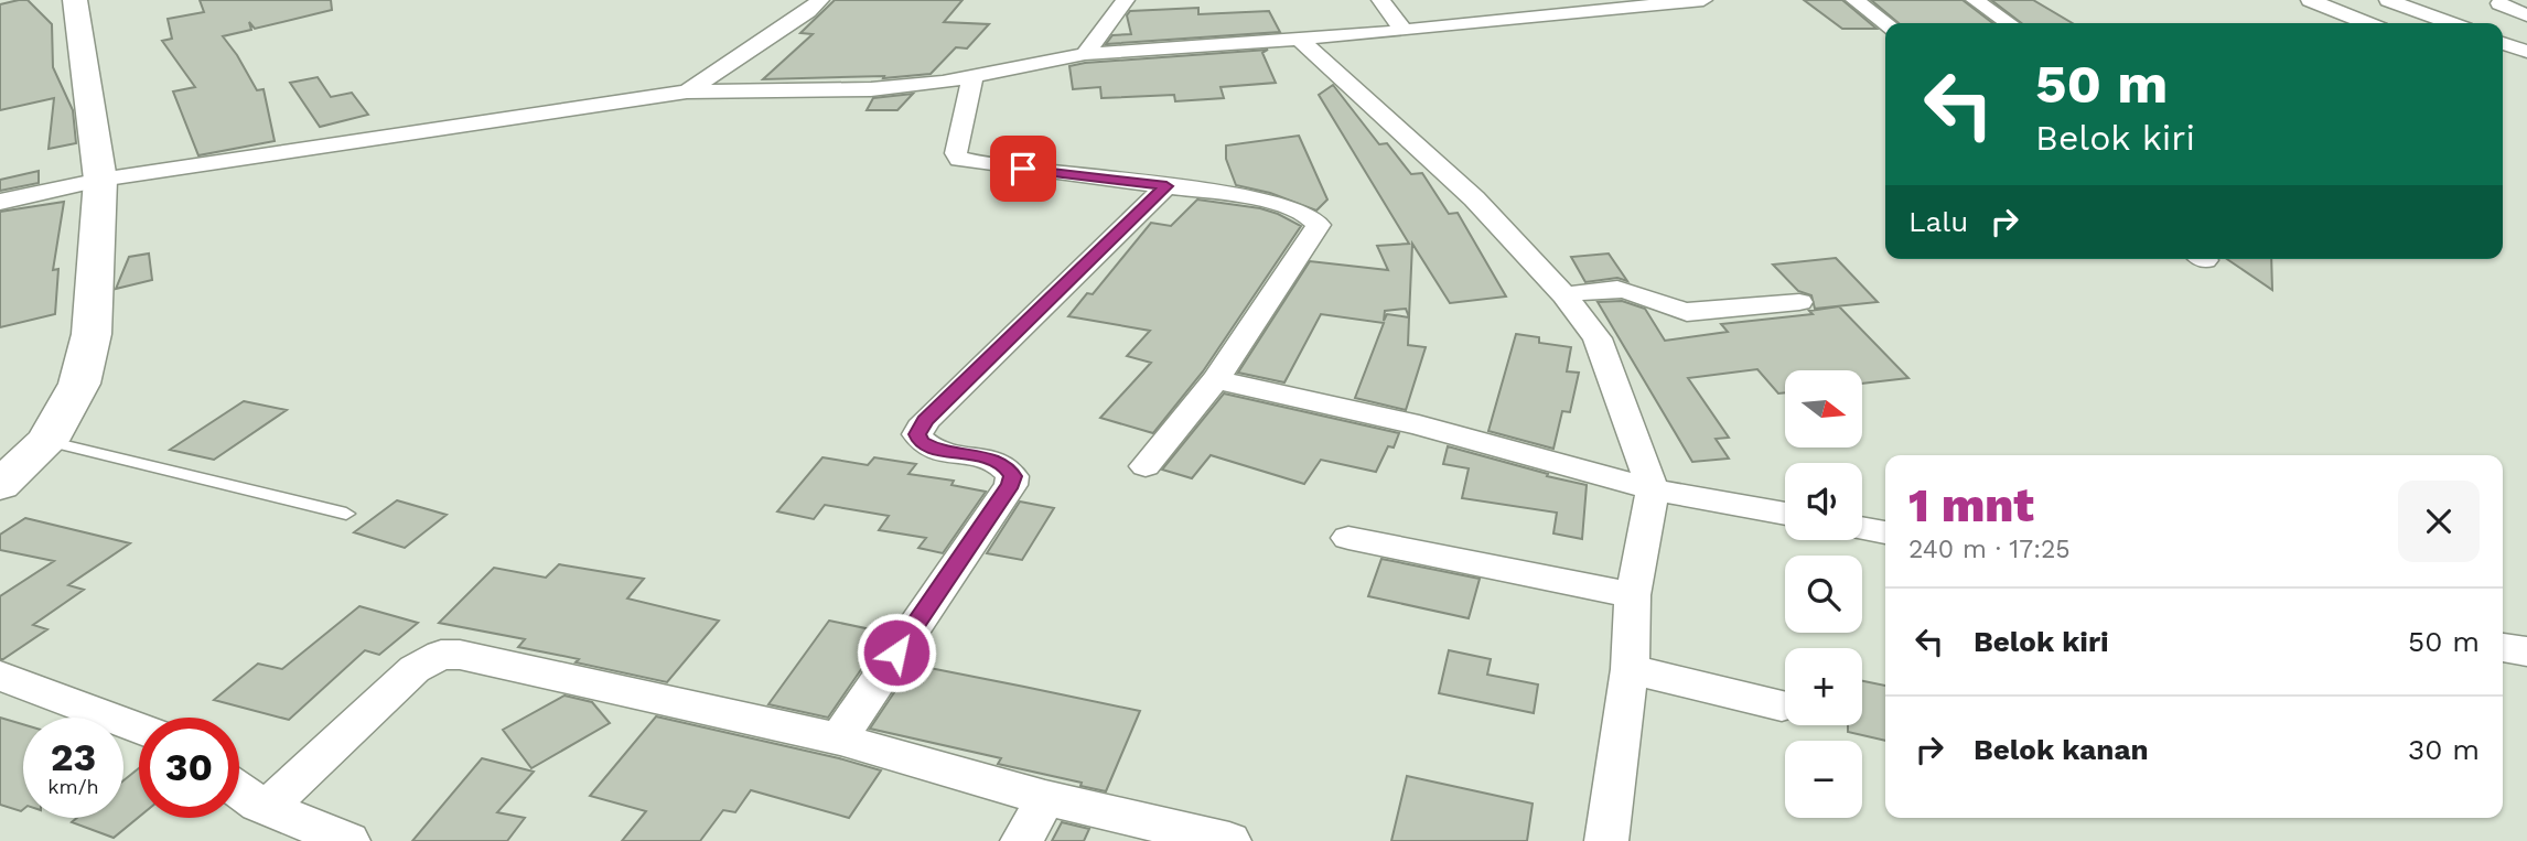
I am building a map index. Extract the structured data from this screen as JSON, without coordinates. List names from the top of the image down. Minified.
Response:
{"north":"right","page":{"turn":["50 m","Belok kiri"],"then":"Lalu","map_buttons":["+","−"],"heading":["1 mnt","240 m · 17:25"],"list":[{"name":"Belok kiri","value":"50 m"},{"name":"Belok kanan","value":"30 m"}],"speed":"23 km/h","limit":"30"}}
